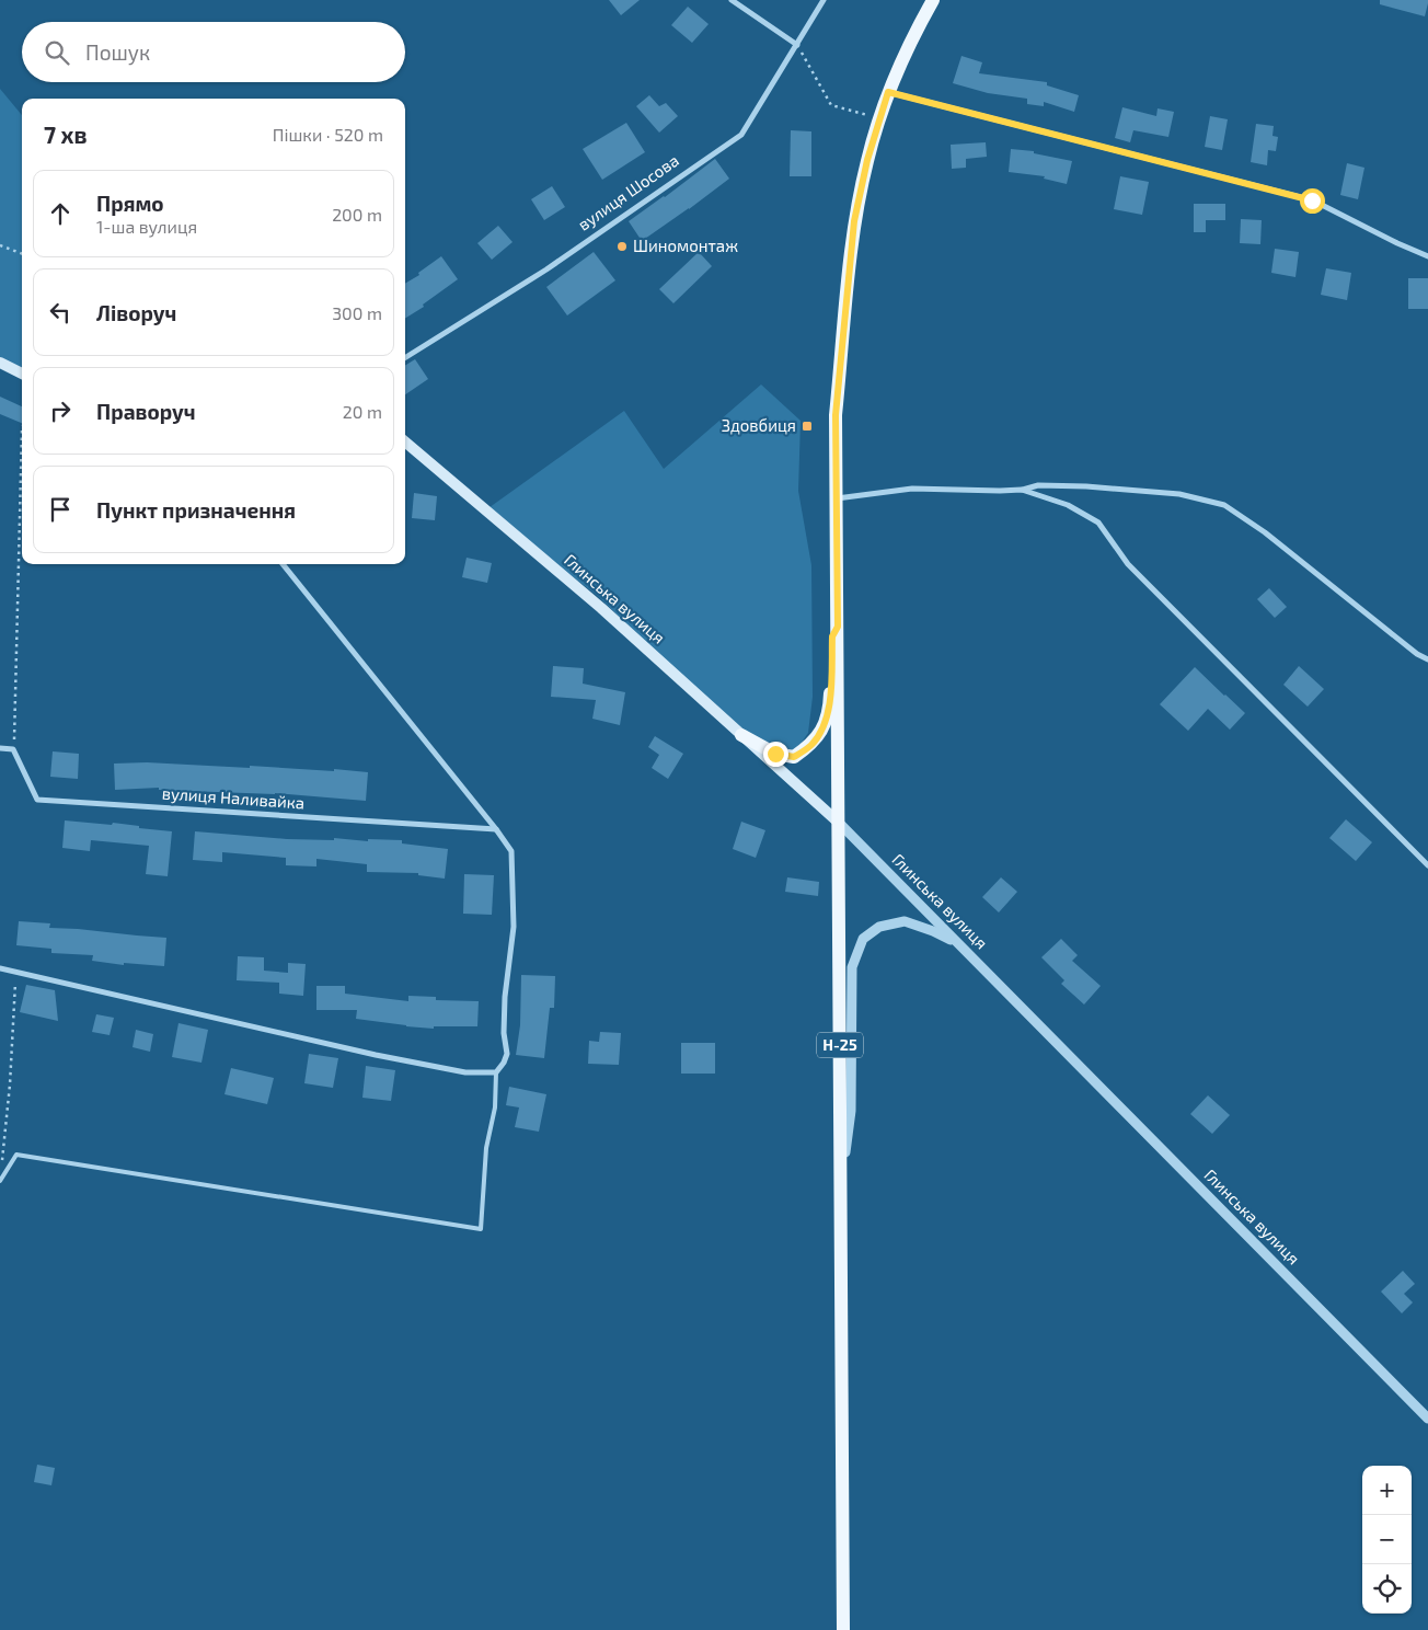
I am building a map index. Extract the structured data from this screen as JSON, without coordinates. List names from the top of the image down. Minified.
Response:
{"streets":{"main road":["Глинська вулиця","Н-25"],"street":["вулиця Шосова","вулиця Наливайка"]},"crossings":[["Глинська вулиця","Н-25"]],"places":{"other":["Шиномонтаж"],"transit":["Здовбиця"]},"page":{"search":"Пошук","heading":["7 хв","Пішки · 520 m"],"list":[["Прямо","1-ша вулиця","200 m"],["Ліворуч","300 m"],["Праворуч","20 m"],"Пункт призначення"],"map_buttons":["+","−"]}}
